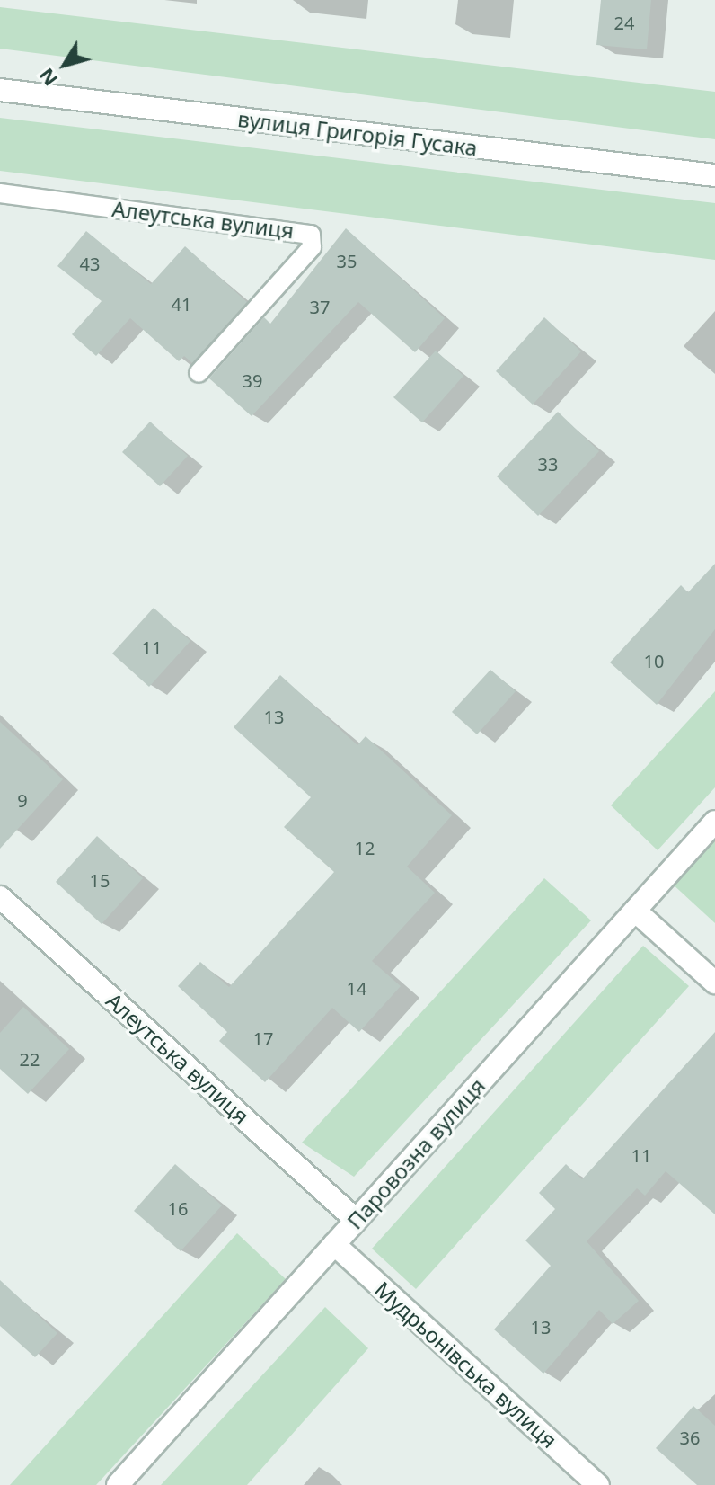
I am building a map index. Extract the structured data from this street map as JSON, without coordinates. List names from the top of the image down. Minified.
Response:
{"streets":{"street":["вулиця Григорія Гусака","Алеутська вулиця","Паровозна вулиця","Мудрьонівська вулиця"]},"crossings":[["Алеутська вулиця","Паровозна вулиця"],["Паровозна вулиця","Мудрьонівська вулиця"]],"house_numbers":["24","35","43","41","37","39","33","11","10","13","9","12","15","14","17","22","11","16","13","36"],"north":"bottom left"}
